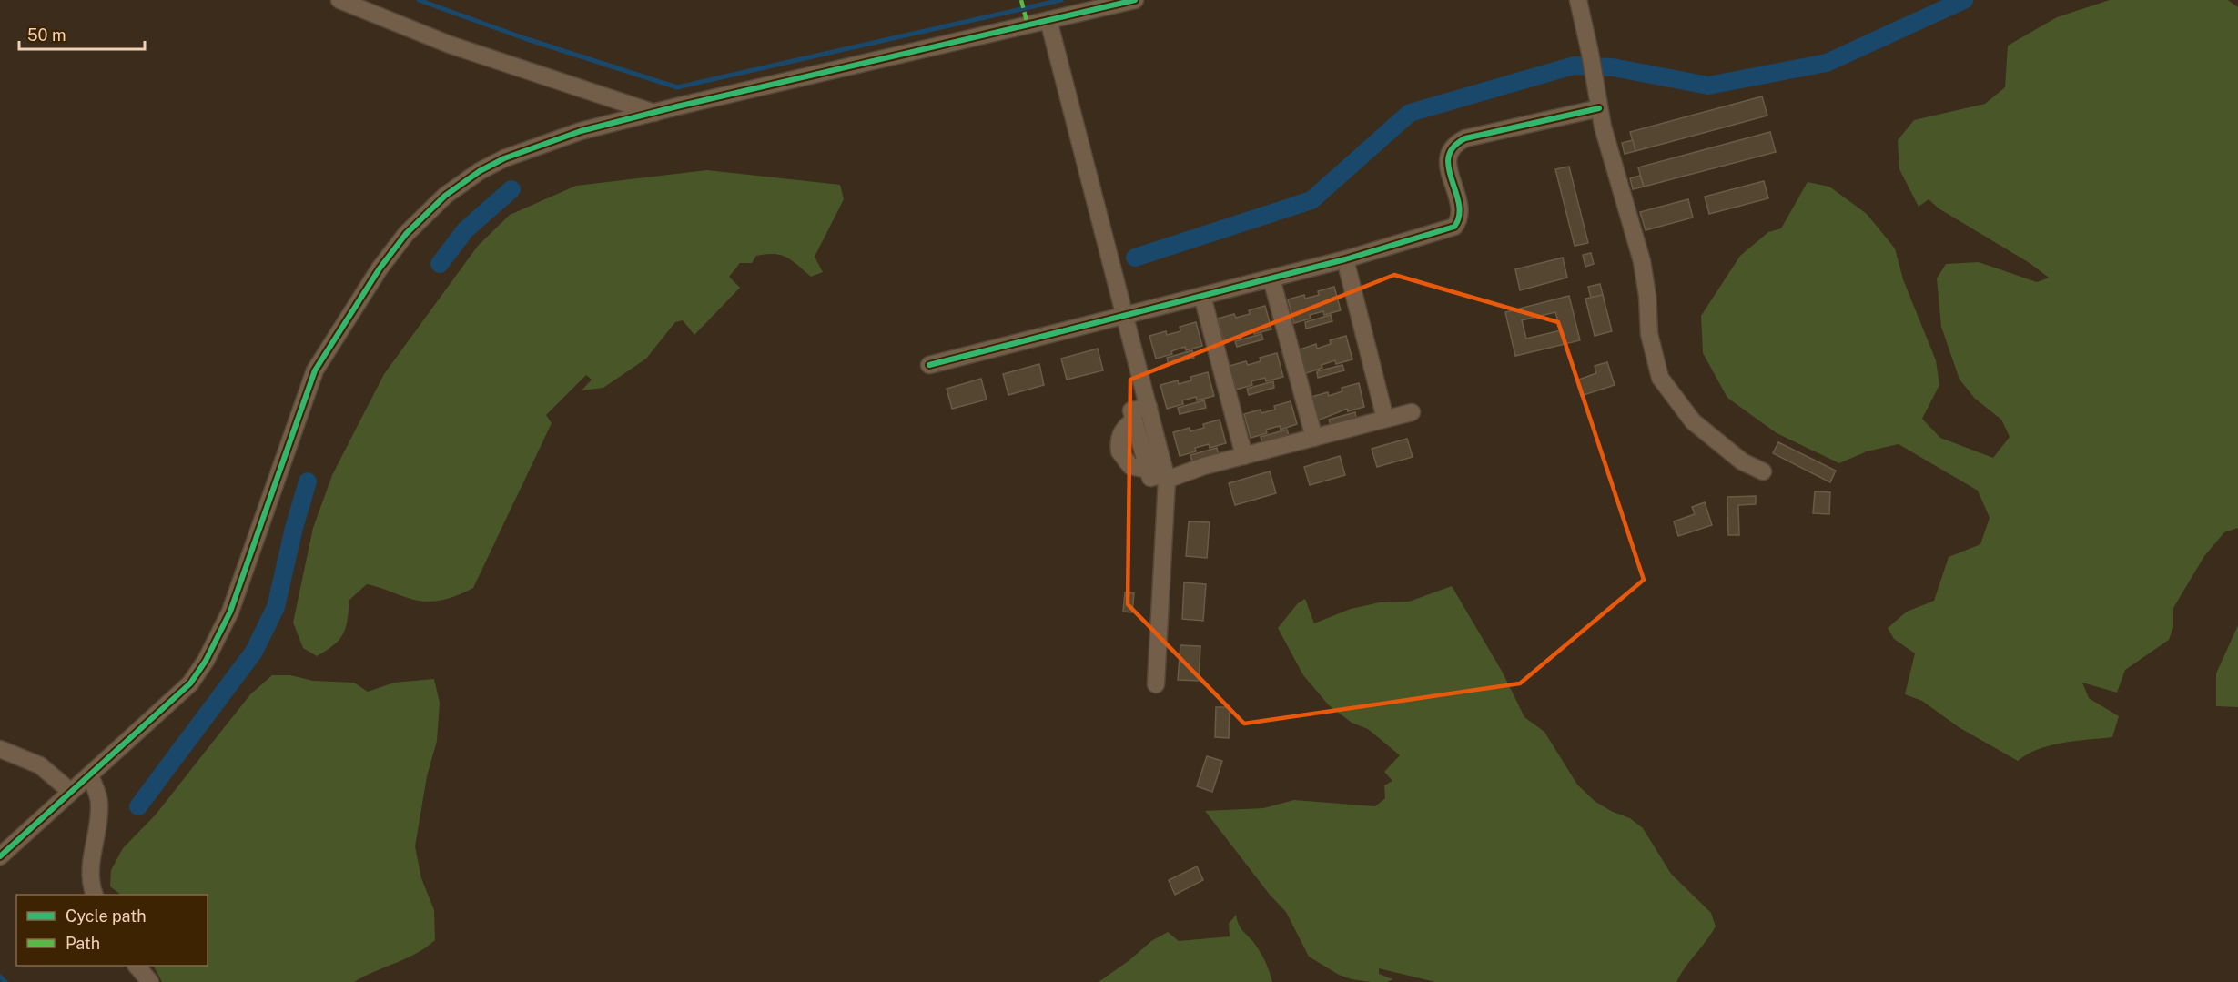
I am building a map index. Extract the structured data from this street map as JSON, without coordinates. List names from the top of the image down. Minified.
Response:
{"legend":["Cycle path","Path"],"scale_bar":"50 m"}
